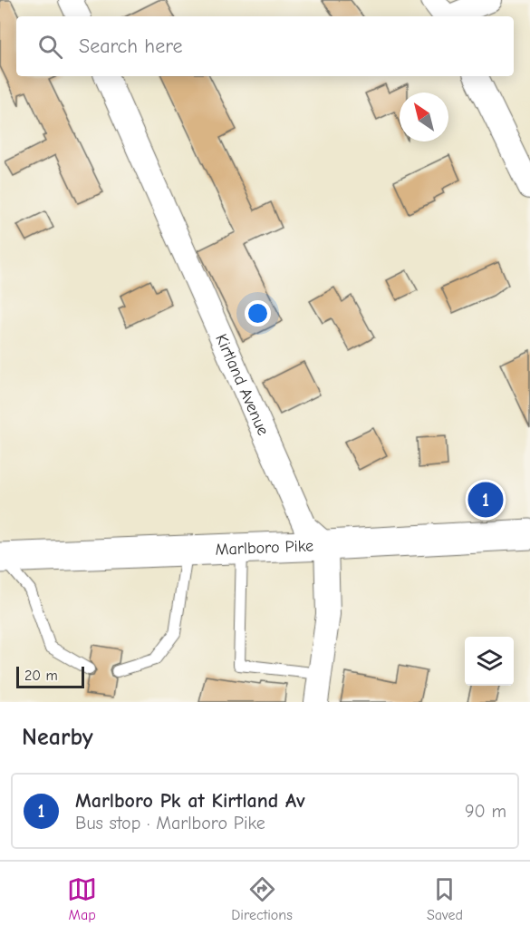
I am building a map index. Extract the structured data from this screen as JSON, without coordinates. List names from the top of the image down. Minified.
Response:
{"streets":{"main road":["Marlboro Pike"],"street":["Kirtland Avenue"]},"crossings":[["Kirtland Avenue","Marlboro Pike"]],"scale_bar":"20 m","north":"top left","page":{"search":"Search here","pins":"1","scale":"20 m","heading":"Nearby","list":[{"mark":"1","name":"Marlboro Pk at Kirtland Av","note":"Bus stop · Marlboro Pike","value":"90 m"}],"nav":["Map","Directions","Saved"]}}
